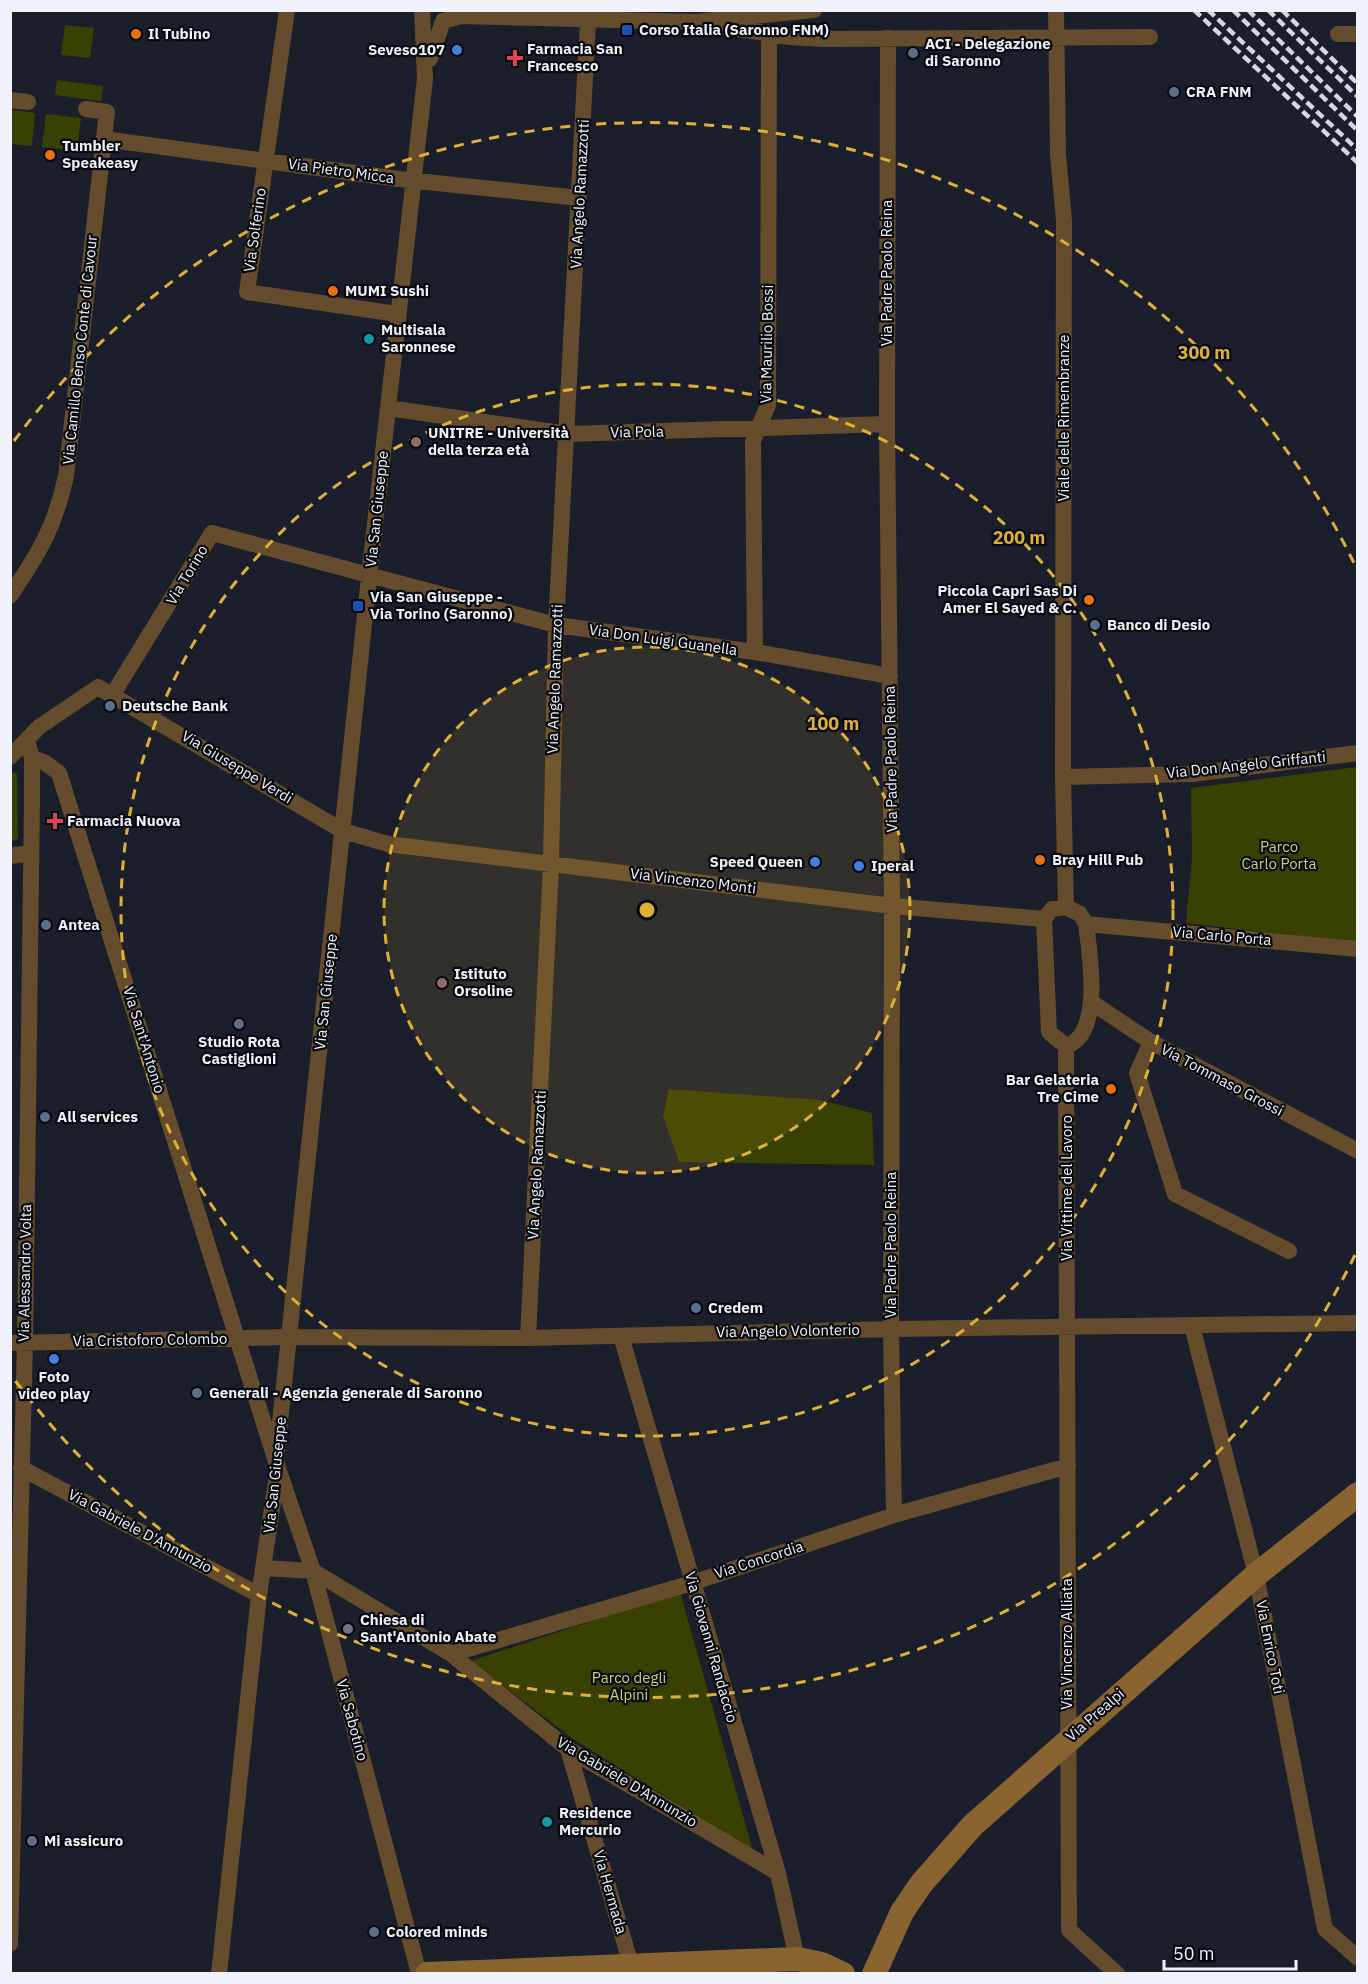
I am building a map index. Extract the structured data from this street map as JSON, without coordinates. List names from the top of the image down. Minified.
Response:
{"streets":{"street":["Via Pietro Micca","Via Angelo Ramazzotti","Via Solferino","Via Padre Paolo Reina","Via Maurilio Bossi","Via Camillo Benso Conte di Cavour","Viale delle Rimembranze","Via Pola","Via San Giuseppe","Via Torino","Via Don Luigi Guanella","Via Don Angelo Griffanti","Via Giuseppe Verdi","Via Vincenzo Monti","Via Carlo Porta","Via Sant'Antonio","Via Tommaso Grossi","Via Vittime del Lavoro","Via Alessandro Volta","Via Angelo Volonterio","Via Cristoforo Colombo","Via Gabriele D'Annunzio","Via Concordia","Via Vincenzo Alliata","Via Giovanni Randaccio","Via Enrico Toti","Via Prealpi","Via Sabotino","Via Hermada"]},"crossings":[["Via Pietro Micca","Via Angelo Ramazzotti"],["Via Pietro Micca","Via Solferino"],["Via Pietro Micca","Via Camillo Benso Conte di Cavour"],["Via Pietro Micca","Via San Giuseppe"],["Via Angelo Ramazzotti","Via Pola"],["Via Angelo Ramazzotti","Via Don Luigi Guanella"],["Via Angelo Ramazzotti","Via Vincenzo Monti"],["Via Angelo Ramazzotti","Via Angelo Volonterio"],["Via Solferino","Via San Giuseppe"],["Via Padre Paolo Reina","Via Pola"],["Via Padre Paolo Reina","Via Don Luigi Guanella"],["Via Padre Paolo Reina","Via Vincenzo Monti"],["Via Padre Paolo Reina","Via Angelo Volonterio"],["Via Padre Paolo Reina","Via Concordia"],["Via Maurilio Bossi","Via Pola"],["Via Maurilio Bossi","Via Don Luigi Guanella"],["Viale delle Rimembranze","Via Don Angelo Griffanti"],["Via Pola","Via San Giuseppe"],["Via San Giuseppe","Via Torino"],["Via San Giuseppe","Via Don Luigi Guanella"],["Via San Giuseppe","Via Giuseppe Verdi"],["Via San Giuseppe","Via Vincenzo Monti"],["Via San Giuseppe","Via Sant'Antonio"],["Via San Giuseppe","Via Angelo Volonterio"],["Via San Giuseppe","Via Cristoforo Colombo"],["Via San Giuseppe","Via Gabriele D'Annunzio"],["Via San Giuseppe","Via Sabotino"],["Via Torino","Via Don Luigi Guanella"],["Via Torino","Via Giuseppe Verdi"],["Via Giuseppe Verdi","Via Vincenzo Monti"],["Via Sant'Antonio","Via Alessandro Volta"],["Via Sant'Antonio","Via Cristoforo Colombo"],["Via Sant'Antonio","Via Sabotino"],["Via Vittime del Lavoro","Via Angelo Volonterio"],["Via Vittime del Lavoro","Via Vincenzo Alliata"],["Via Alessandro Volta","Via Cristoforo Colombo"],["Via Alessandro Volta","Via Gabriele D'Annunzio"],["Via Angelo Volonterio","Via Cristoforo Colombo"],["Via Angelo Volonterio","Via Vincenzo Alliata"],["Via Angelo Volonterio","Via Giovanni Randaccio"],["Via Angelo Volonterio","Via Enrico Toti"],["Via Gabriele D'Annunzio","Via Concordia"],["Via Gabriele D'Annunzio","Via Giovanni Randaccio"],["Via Gabriele D'Annunzio","Via Sabotino"],["Via Gabriele D'Annunzio","Via Hermada"],["Via Concordia","Via Vincenzo Alliata"],["Via Concordia","Via Giovanni Randaccio"],["Via Vincenzo Alliata","Via Prealpi"],["Via Enrico Toti","Via Prealpi"]],"parks":["Parco Carlo Porta","Parco degli Alpini"],"places":{"transit":["Corso Italia (Saronno FNM)","Via San Giuseppe - Via Torino (Saronno)"],"other":["Il Tubino","Seveso107","ACI - Delegazione di Saronno","CRA FNM","Tumbler Speakeasy","MUMI Sushi","Multisala Saronnese","UNITRE - Università della terza età","Piccola Capri Sas Di Amer El Sayed & C.","Banco di Desio","Deutsche Bank","Bray Hill Pub","Speed Queen","Iperal","Antea","Istituto Orsoline","Studio Rota Castiglioni","Bar Gelateria Tre Cime","All services","Credem","Foto video play","Generali - Agenzia generale di Saronno","Chiesa di Sant'Antonio Abate","Residence Mercurio","Mi assicuro","Colored minds"],"health":["Farmacia San Francesco","Farmacia Nuova"]},"scale_bar":"50 m","rings":["300 m","200 m","100 m"]}
